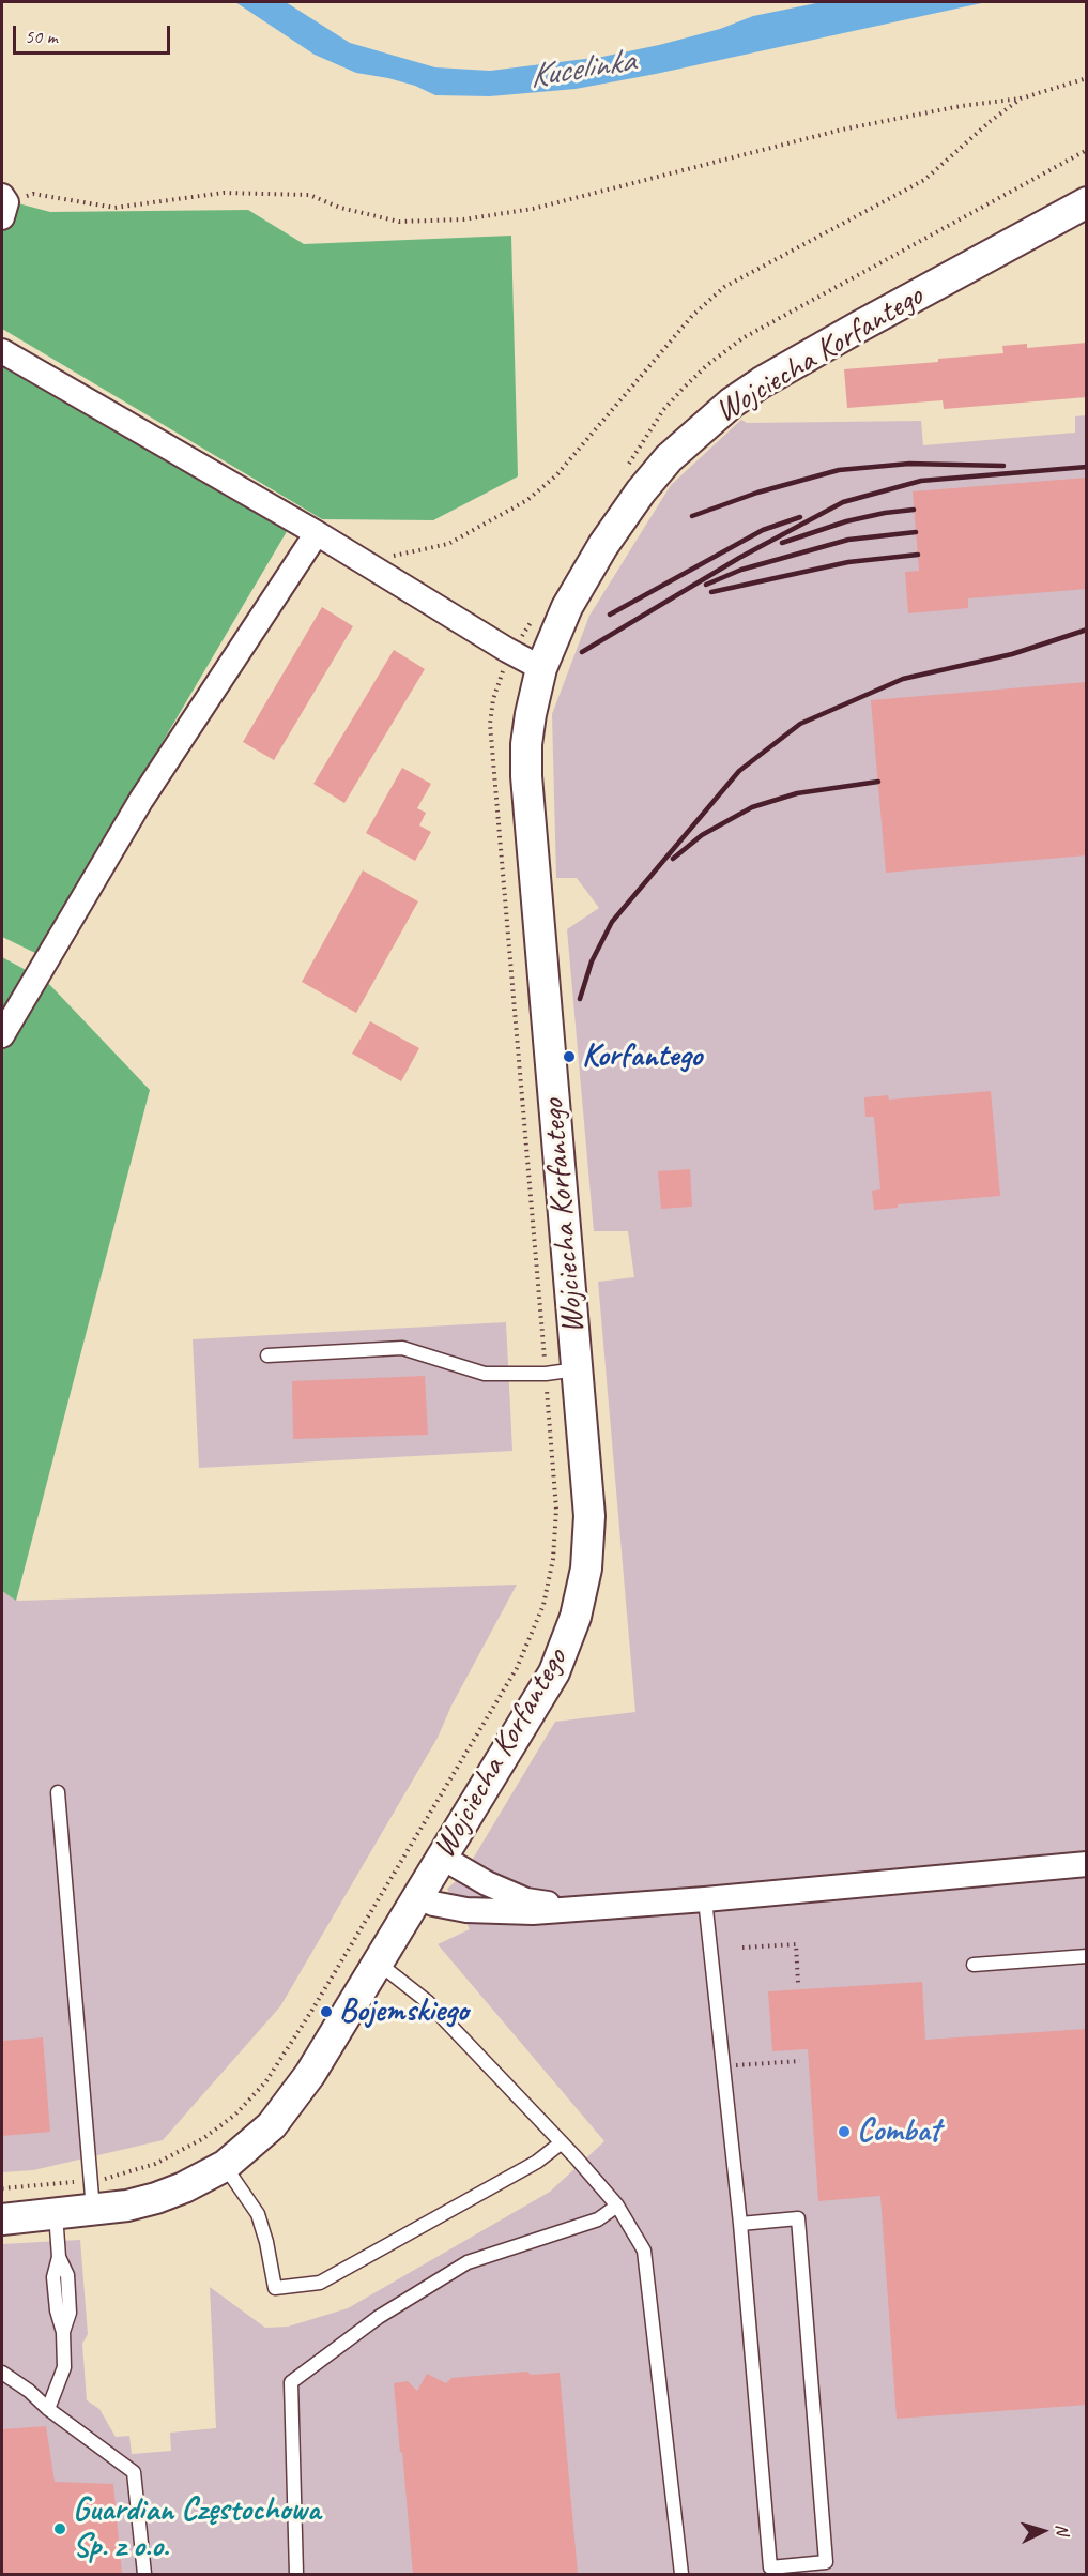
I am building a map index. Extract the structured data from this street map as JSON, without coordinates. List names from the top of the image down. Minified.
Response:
{"streets":{"street":["Wojciecha Korfantego"]},"water":["Kucelinka"],"places":["Korfantego","Bojemskiego","Combat","Guardian Częstochowa Sp. z o.o."],"scale_bar":"50 m","north":"right"}
